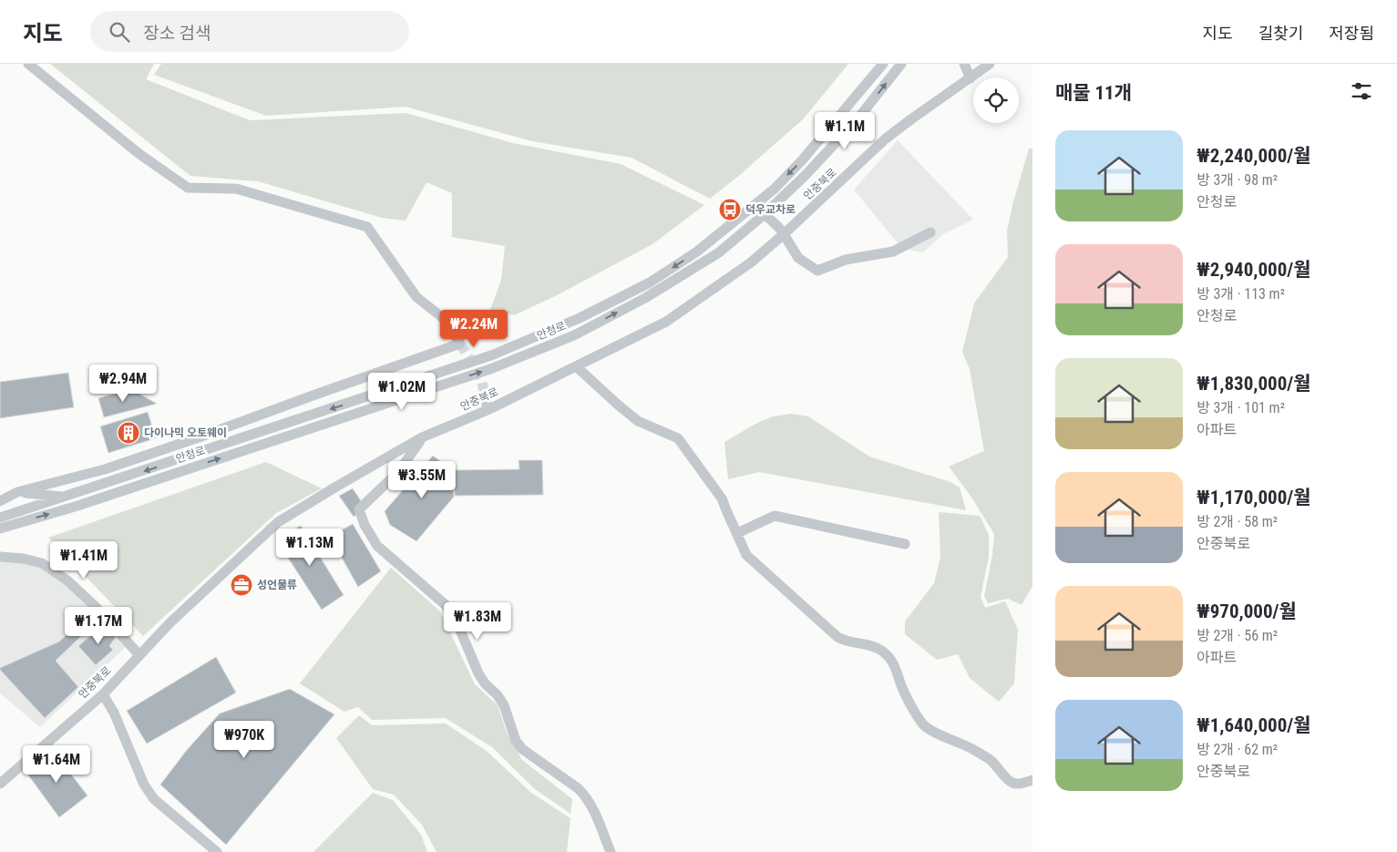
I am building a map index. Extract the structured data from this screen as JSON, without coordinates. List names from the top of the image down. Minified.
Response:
{"streets":{"street":["안중북로","안청로"]},"places":{"bus stop":["덕우교차로"],"building":["다이나믹 오토웨이"],"office":["성언물류"]},"page":{"header":"지도","search":"장소 검색","nav":["지도","길찾기","저장됨"],"heading":"매물 11개","price":["₩1.1M","₩2.24M","₩2.94M","₩1.02M","₩3.55M","₩1.13M","₩1.41M","₩1.83M","₩1.17M","₩970K","₩1.64M"],"list":[{"name":"₩2,240,000/월","note":"방 3개 · 98 m² · 안청로"},{"name":"₩2,940,000/월","note":"방 3개 · 113 m² · 안청로"},{"name":"₩1,830,000/월","note":"방 3개 · 101 m² · 아파트"},{"name":"₩1,170,000/월","note":"방 2개 · 58 m² · 안중북로"},{"name":"₩970,000/월","note":"방 2개 · 56 m² · 아파트"},{"name":"₩1,640,000/월","note":"방 2개 · 62 m² · 안중북로"}]}}
